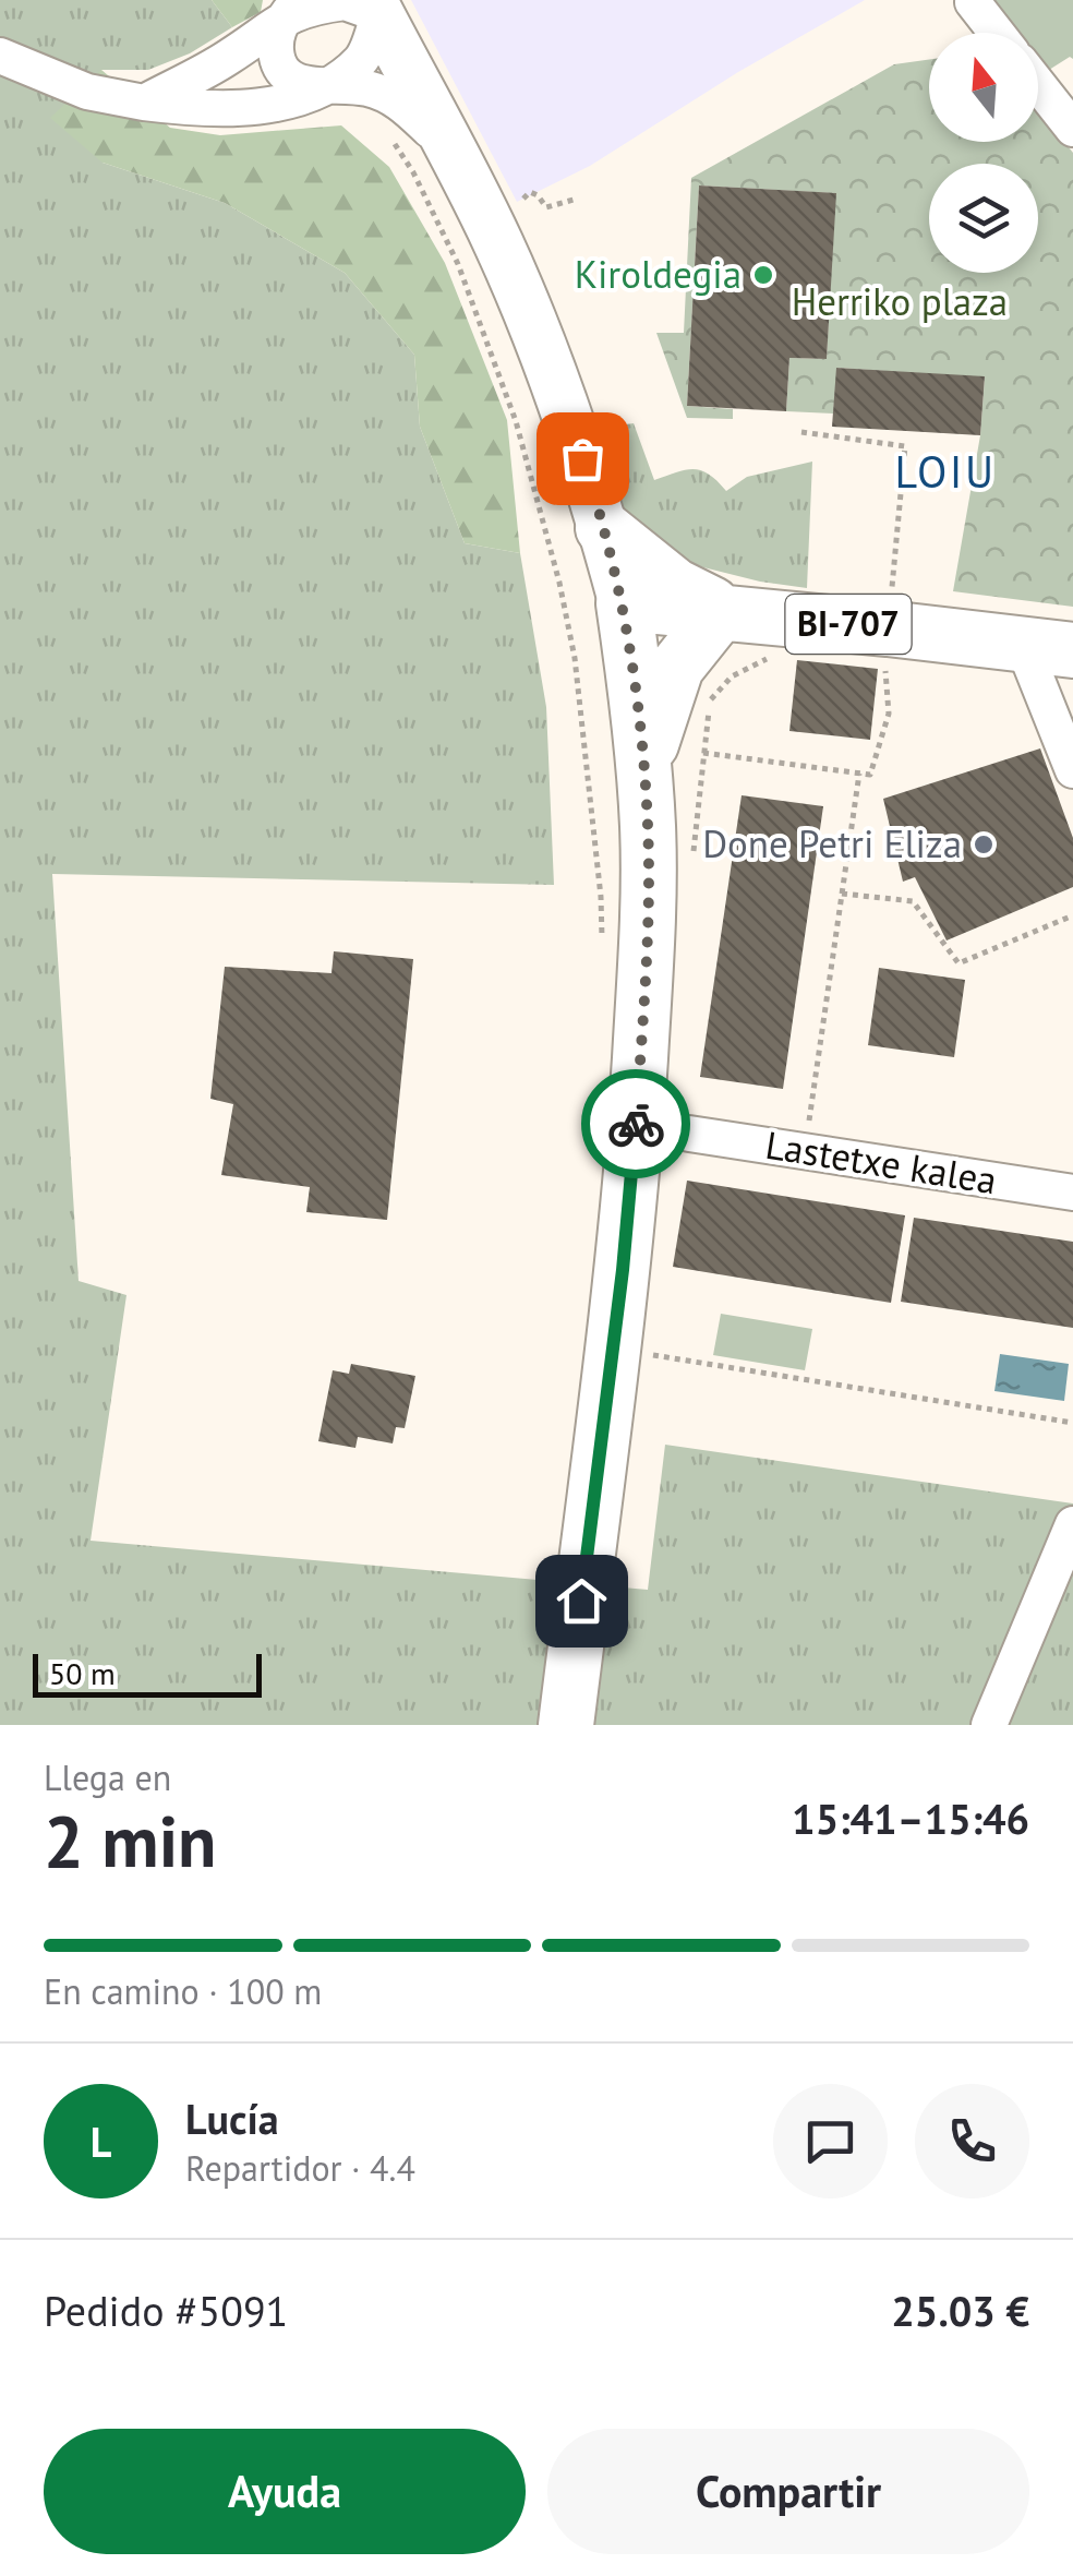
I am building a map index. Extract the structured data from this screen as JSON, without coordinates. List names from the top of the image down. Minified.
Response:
{"streets":{"main road":["BI-707"],"street":["Lastetxe kalea"]},"districts":["LOIU"],"parks":["Herriko plaza"],"places":["Kiroldegia","Done Petri Eliza"],"scale_bar":"50 m","north":"top","page":{"scale":"50 m","heading":["2 min","Llega en","15:41–15:46"],"panel":["Lucía","Repartidor · 4.4","Pedido #5091","25.03 €"],"bar":"En camino · 100 m","round":"L","buttons":["Ayuda","Compartir"]}}
